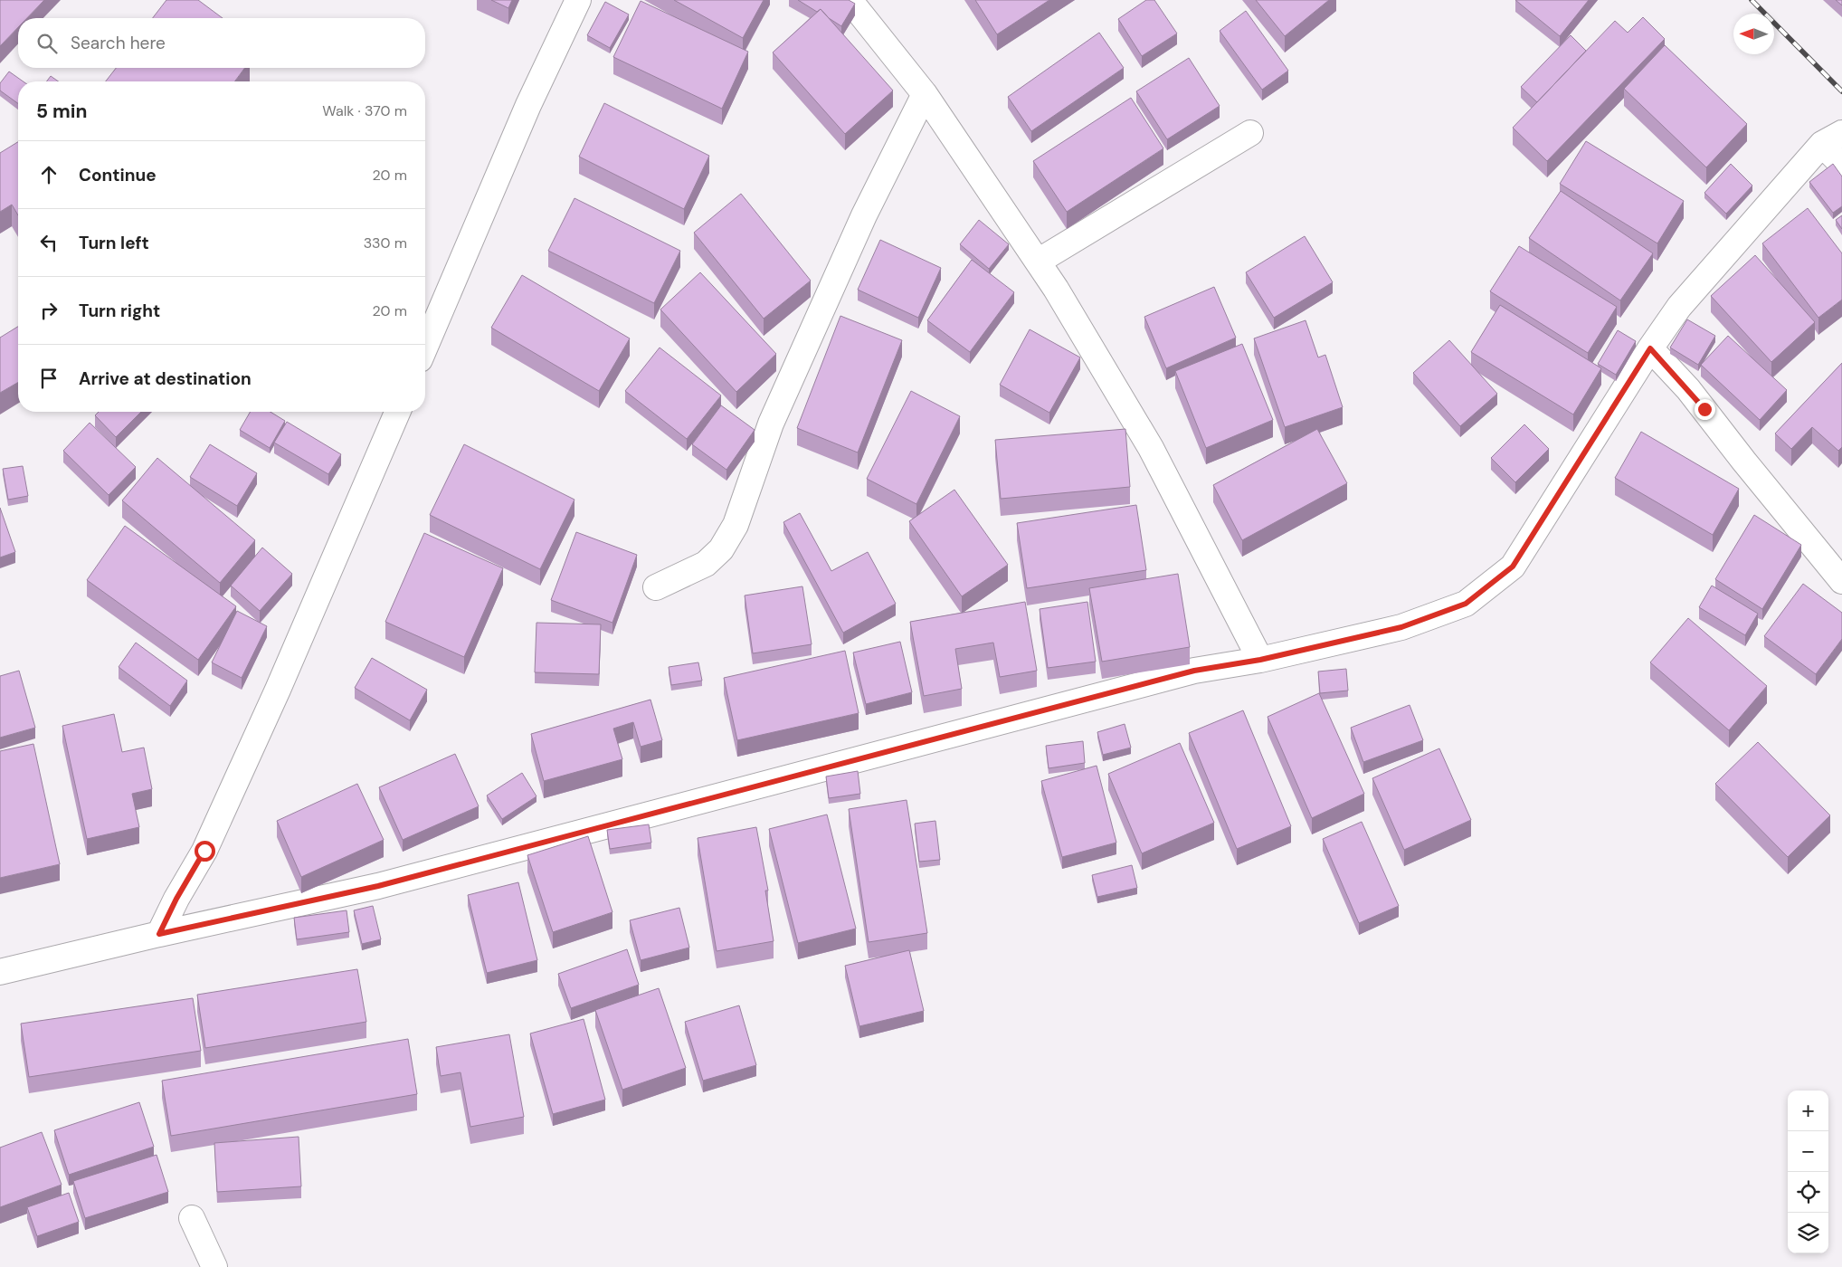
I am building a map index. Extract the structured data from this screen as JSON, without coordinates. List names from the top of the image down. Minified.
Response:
{"north":"left","page":{"search":"Search here","heading":["5 min","Walk · 370 m"],"list":[["Continue","20 m"],["Turn left","330 m"],["Turn right","20 m"],"Arrive at destination"],"map_buttons":["+","−"]}}
